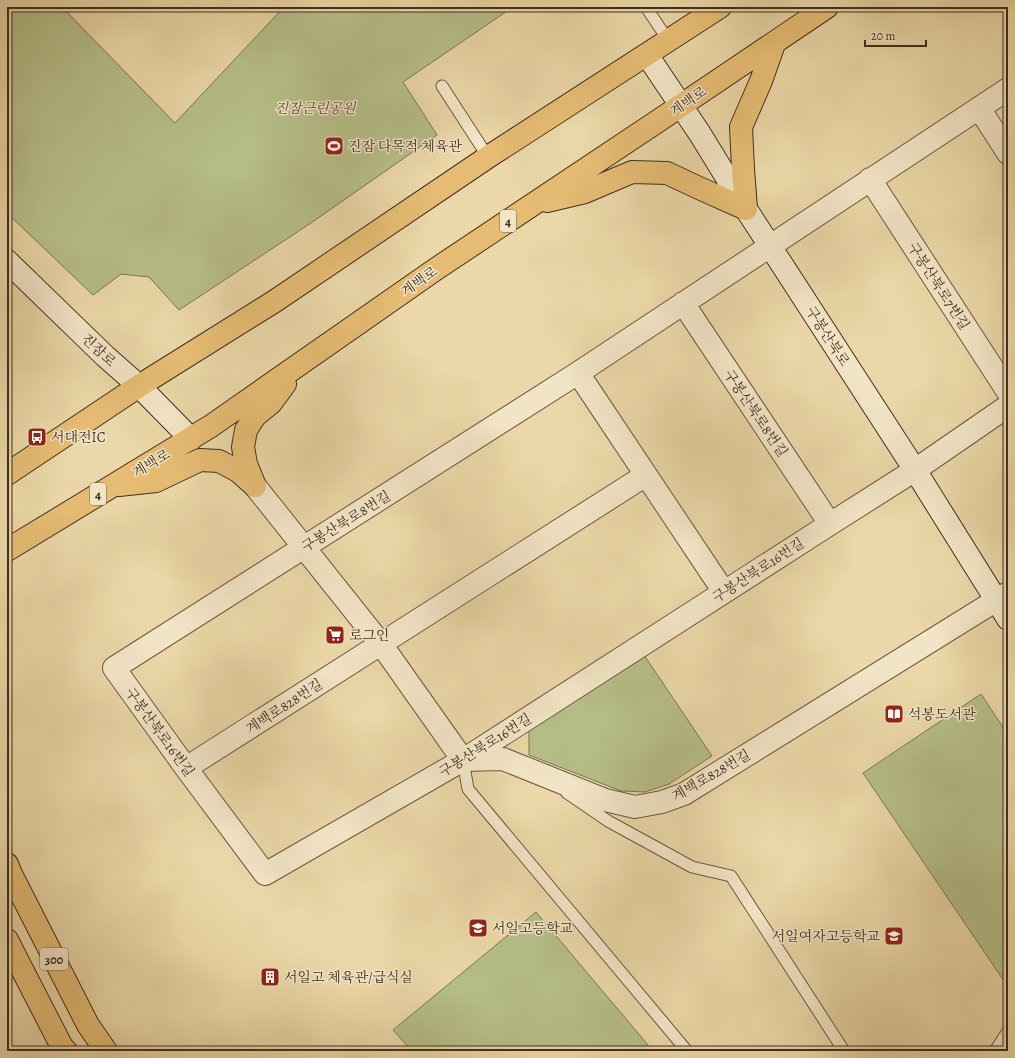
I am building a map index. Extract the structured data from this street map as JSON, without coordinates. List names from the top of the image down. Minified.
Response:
{"streets":{"main road":["계백로","4","300"],"street":["구봉산북로7번길","구봉산북로","진잠로","구봉산북로8번길","구봉산북로16번길","계백로828번길"]},"crossings":[["계백로","구봉산북로"],["계백로","진잠로"],["구봉산북로","구봉산북로8번길"],["구봉산북로","구봉산북로16번길"],["구봉산북로","계백로828번길"],["구봉산북로8번길","구봉산북로16번길"],["구봉산북로16번길","계백로828번길"]],"parks":["진잠근린공원"],"places":{"sports":["진잠 다목적 체육관"],"bus stop":["서대전IC"],"supermarket":["로그인"],"library":["석봉도서관"],"school or university":["서일고등학교","서일여자고등학교"],"building":["서일고 체육관/급식실"]},"scale_bar":"20 m"}
